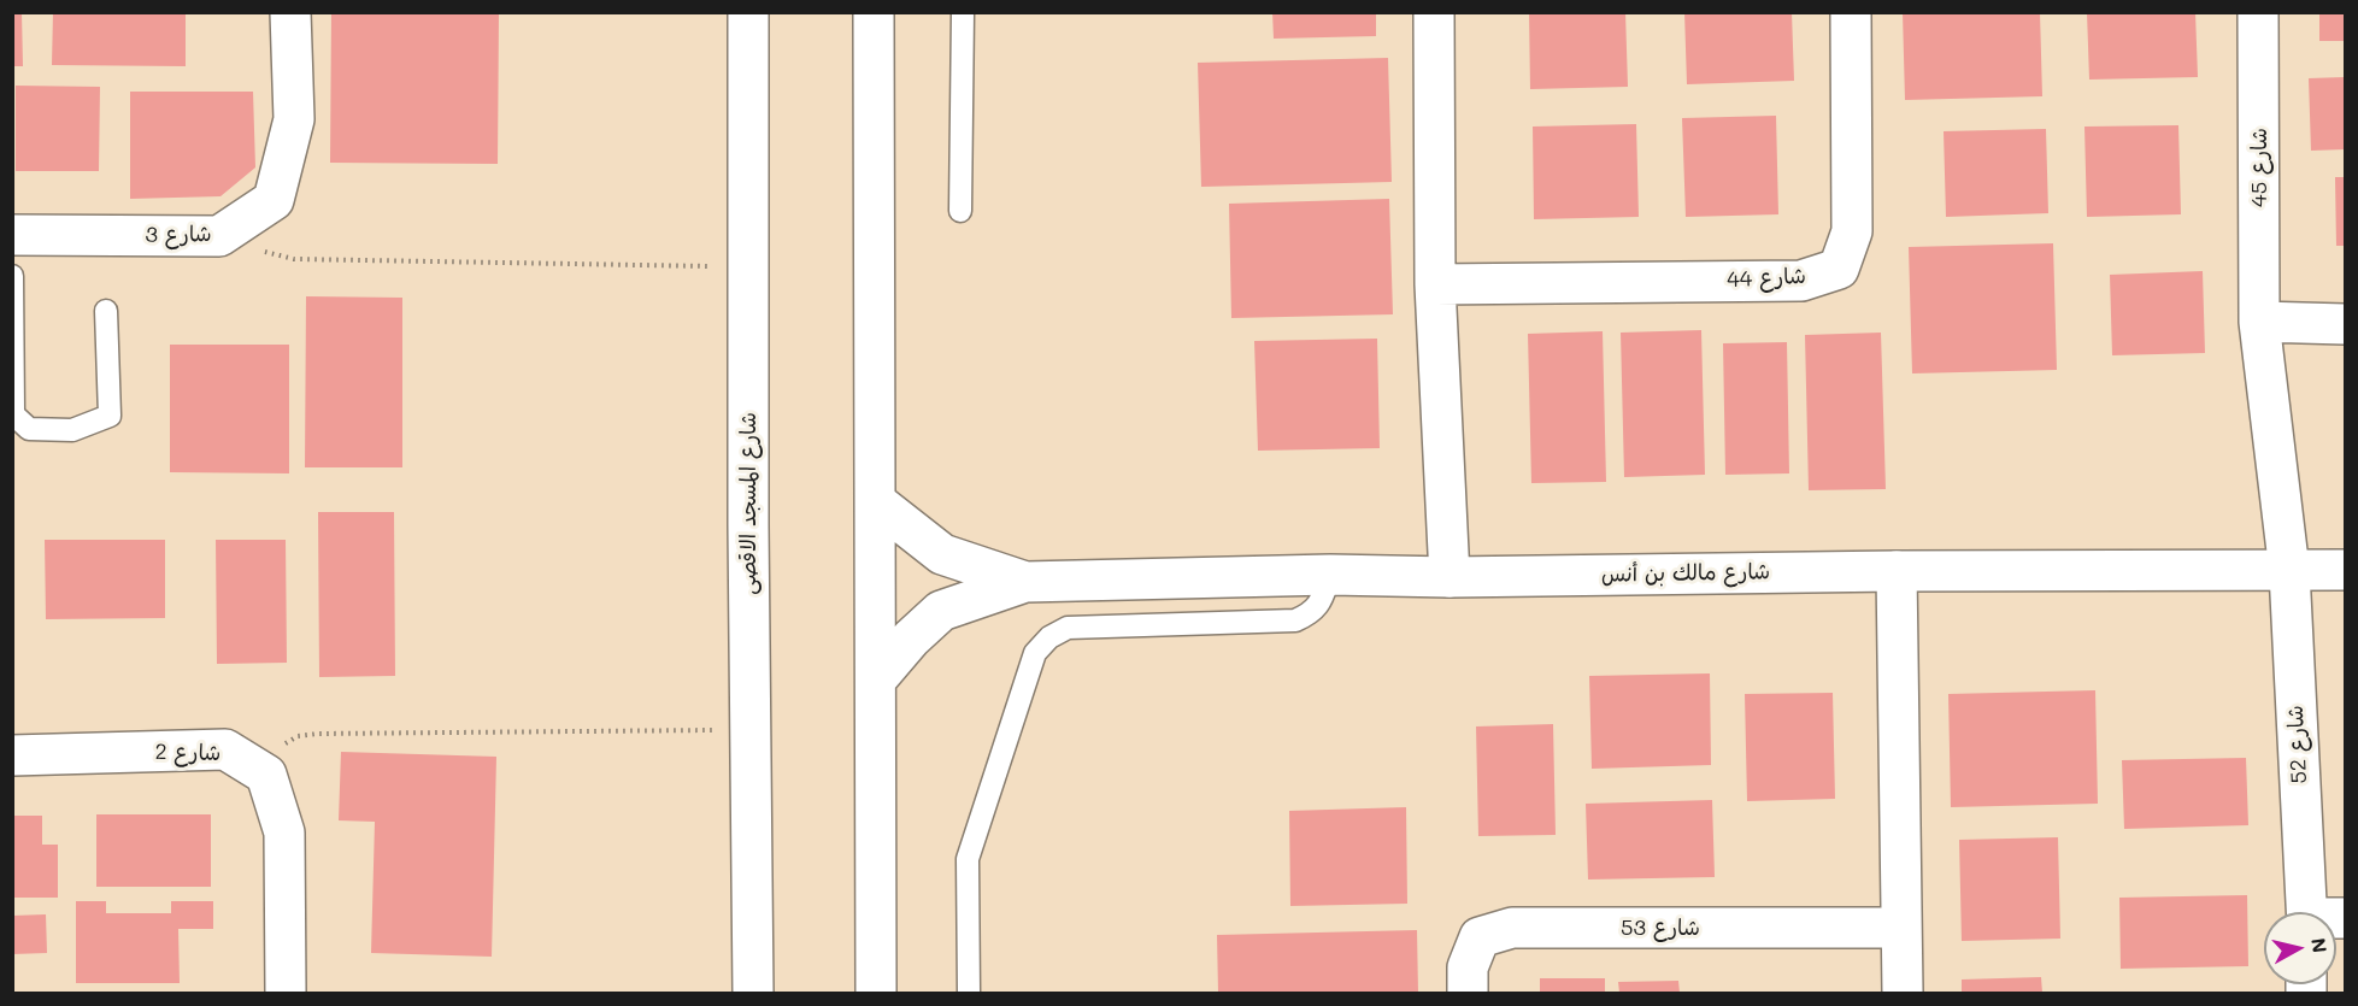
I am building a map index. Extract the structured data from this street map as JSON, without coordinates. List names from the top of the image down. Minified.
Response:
{"streets":{"street":["شارع 45","شارع 3","شارع 44","شارع المسجد الاقصى","شارع مالك بن أنس","شارع 52","شارع 2","شارع 53"]},"crossings":[["شارع 45","شارع مالك بن أنس"],["شارع 45","شارع 52"],["شارع مالك بن أنس","شارع 52"]],"north":"right"}
